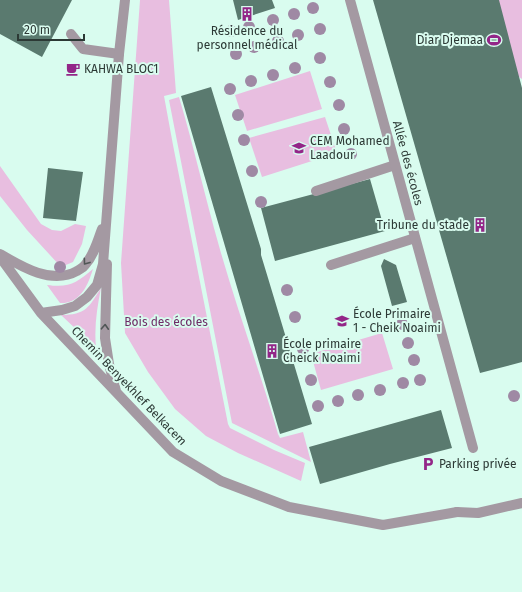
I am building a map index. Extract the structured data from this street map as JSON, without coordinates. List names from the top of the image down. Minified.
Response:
{"streets":{"street":["Allée des écoles","Chemin Benyekhlef Belkacem"]},"parks":["Bois des écoles"],"places":{"building":["Résidence du personnel médical","Tribune du stade","École primaire Cheick Noaimi"],"sports":["Diar Djemaa"],"cafe":["KAHWA BLOC1"],"school or university":["CEM Mohamed Laadour","École Primaire 1 - Cheik Noaimi"],"parking":["Parking privée"]},"scale_bar":"20 m"}
